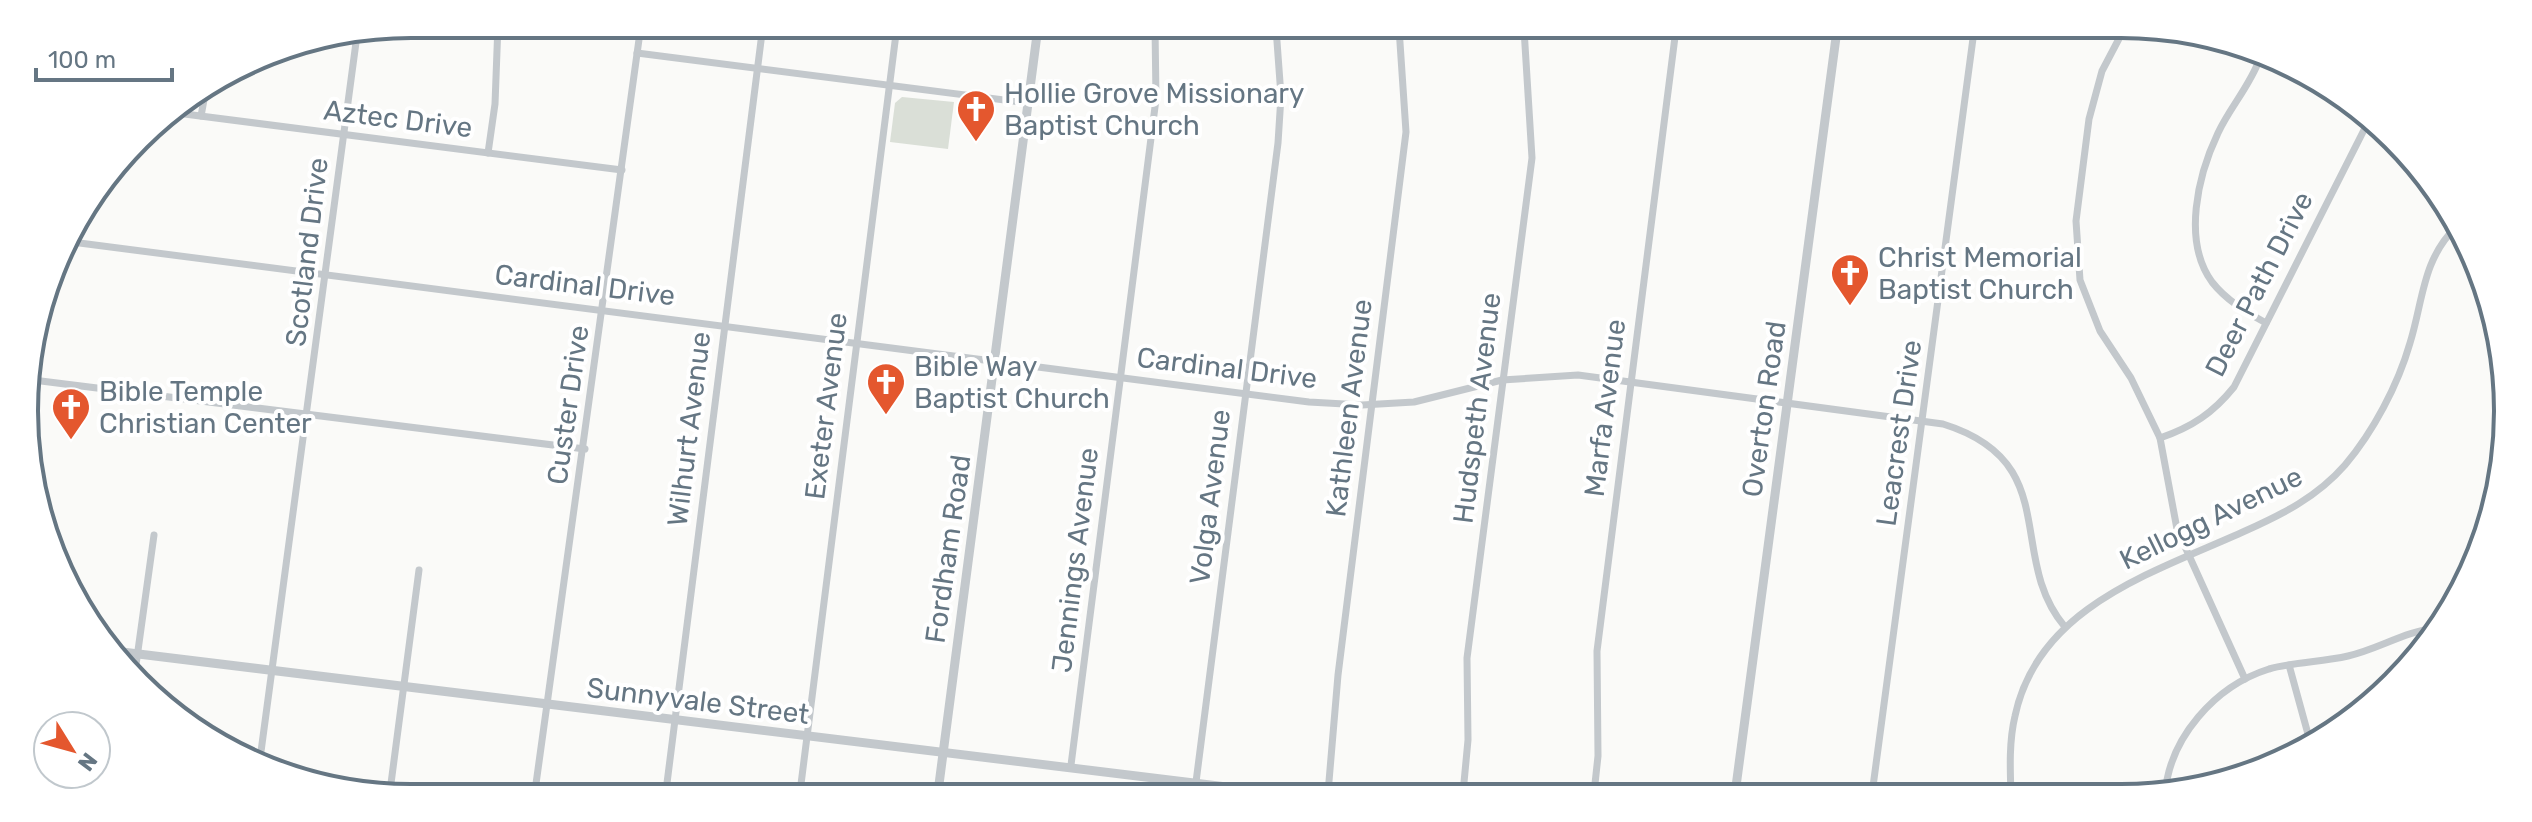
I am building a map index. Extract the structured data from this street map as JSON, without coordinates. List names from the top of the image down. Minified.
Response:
{"streets":{"street":["Aztec Drive","Scotland Drive","Deer Path Drive","Cardinal Drive","Custer Drive","Exeter Avenue","Kathleen Avenue","Hudspeth Avenue","Marfa Avenue","Overton Road","Wilhurt Avenue","Leacrest Drive","Volga Avenue","Kellogg Avenue","Fordham Road","Jennings Avenue","Sunnyvale Street"]},"crossings":[["Aztec Drive","Scotland Drive"],["Aztec Drive","Custer Drive"],["Scotland Drive","Cardinal Drive"],["Scotland Drive","Sunnyvale Street"],["Cardinal Drive","Custer Drive"],["Cardinal Drive","Exeter Avenue"],["Cardinal Drive","Kathleen Avenue"],["Cardinal Drive","Hudspeth Avenue"],["Cardinal Drive","Marfa Avenue"],["Cardinal Drive","Overton Road"],["Cardinal Drive","Wilhurt Avenue"],["Cardinal Drive","Leacrest Drive"],["Cardinal Drive","Volga Avenue"],["Cardinal Drive","Kellogg Avenue"],["Cardinal Drive","Fordham Road"],["Cardinal Drive","Jennings Avenue"],["Custer Drive","Sunnyvale Street"],["Exeter Avenue","Sunnyvale Street"],["Wilhurt Avenue","Sunnyvale Street"],["Volga Avenue","Sunnyvale Street"],["Fordham Road","Sunnyvale Street"],["Jennings Avenue","Sunnyvale Street"]],"places":{"church":["Hollie Grove Missionary Baptist Church","Christ Memorial Baptist Church","Bible Way Baptist Church","Bible Temple Christian Center"]},"scale_bar":"100 m","north":"bottom right"}
